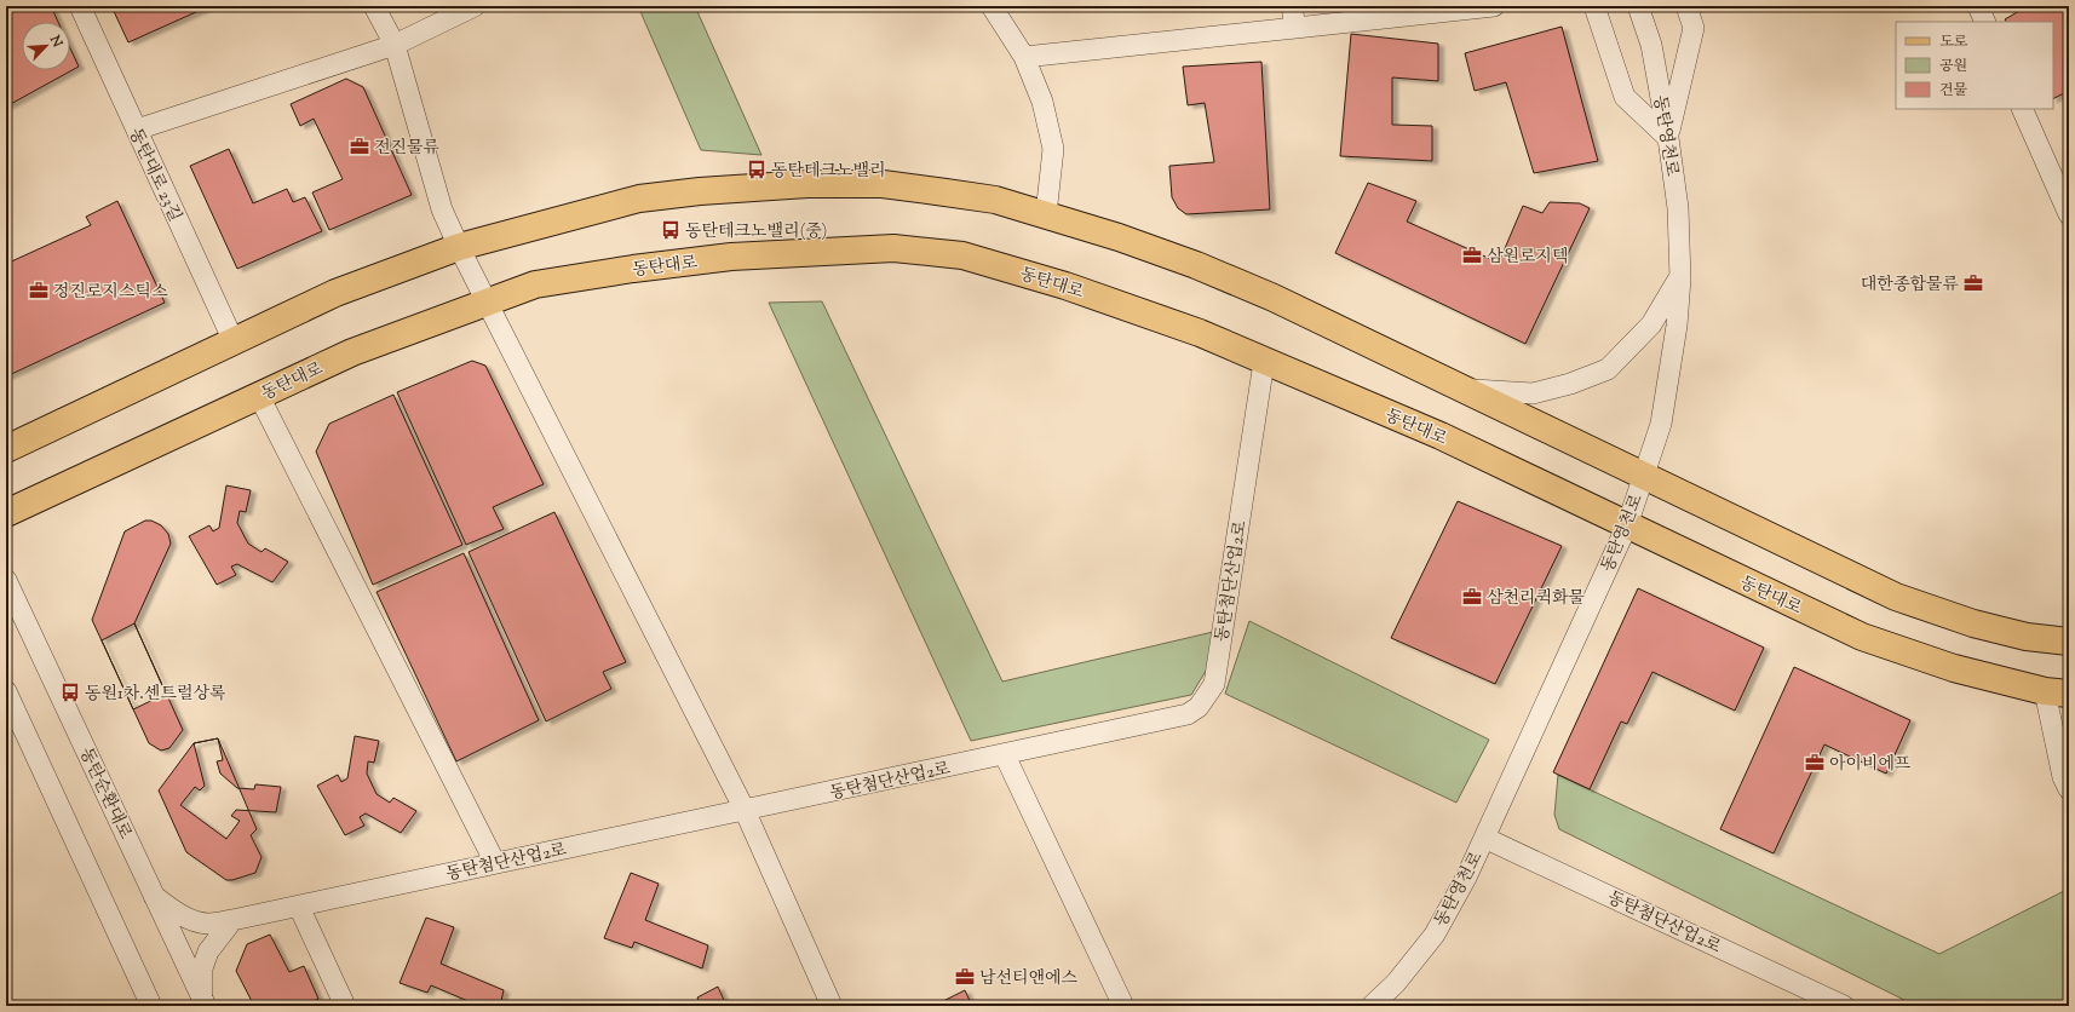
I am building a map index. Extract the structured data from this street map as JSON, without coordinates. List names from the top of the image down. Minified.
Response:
{"streets":{"main road":["동탄대로"],"street":["동탄영천로","동탄대로 23길","동탄첨단산업2로","동탄순환대로"]},"crossings":[["동탄영천로","동탄대로"],["동탄영천로","동탄첨단산업2로"],["동탄대로","동탄첨단산업2로"],["동탄첨단산업2로","동탄순환대로"]],"places":{"office":["전진물류","삼원로지텍","대한종합물류","정진로지스틱스","삼천리퀵화물","아이비에프","남선티앤에스"],"bus stop":["동탄테크노밸리","동탄테크노밸리(중)","동원1차.센트럴상록"]},"legend":["도로","공원","건물"],"north":"top right"}
